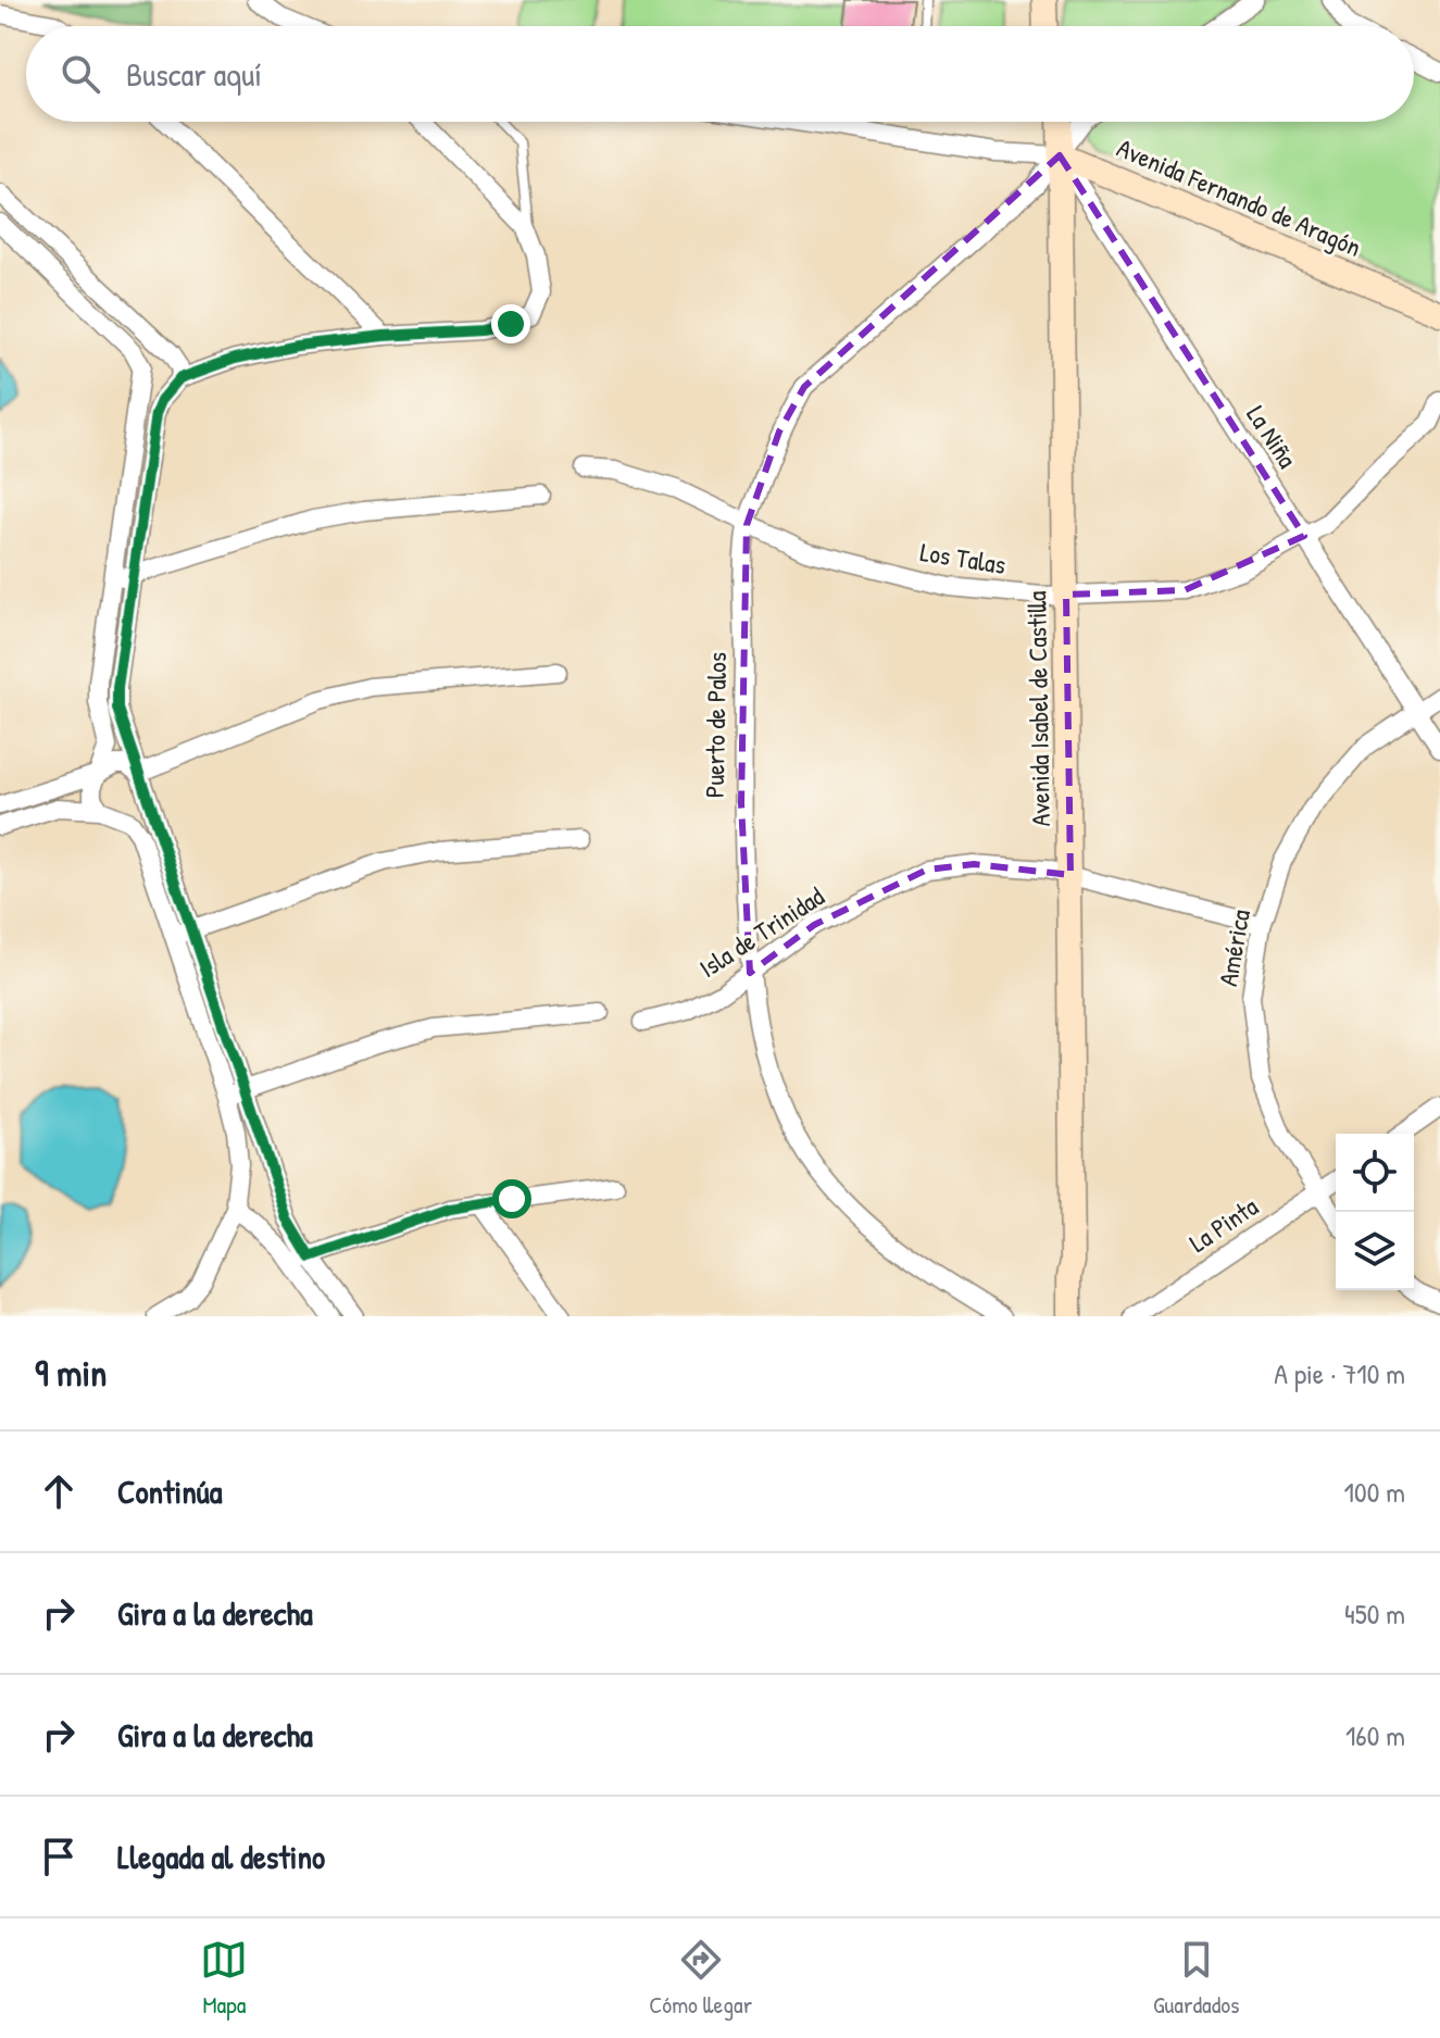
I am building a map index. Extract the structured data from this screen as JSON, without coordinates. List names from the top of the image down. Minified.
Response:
{"streets":{"street":["Avenida Fernando de Aragón","La Niña","Los Talas","Avenida Isabel de Castilla","Puerto de Palos","Isla de Trinidad","América","La Pinta"]},"crossings":[["Avenida Fernando de Aragón","La Niña"],["Avenida Fernando de Aragón","Avenida Isabel de Castilla"],["Avenida Fernando de Aragón","Puerto de Palos"],["La Niña","Los Talas"],["La Niña","Avenida Isabel de Castilla"],["La Niña","Puerto de Palos"],["La Niña","América"],["Los Talas","Avenida Isabel de Castilla"],["Los Talas","Puerto de Palos"],["Avenida Isabel de Castilla","Puerto de Palos"],["Avenida Isabel de Castilla","Isla de Trinidad"],["Puerto de Palos","Isla de Trinidad"],["Isla de Trinidad","América"],["América","La Pinta"]],"page":{"search":"Buscar aquí","heading":["9 min","A pie · 710 m"],"list":[["Continúa","100 m"],["Gira a la derecha","450 m"],["Gira a la derecha","160 m"],"Llegada al destino"],"nav":["Mapa","Cómo llegar","Guardados"]}}
